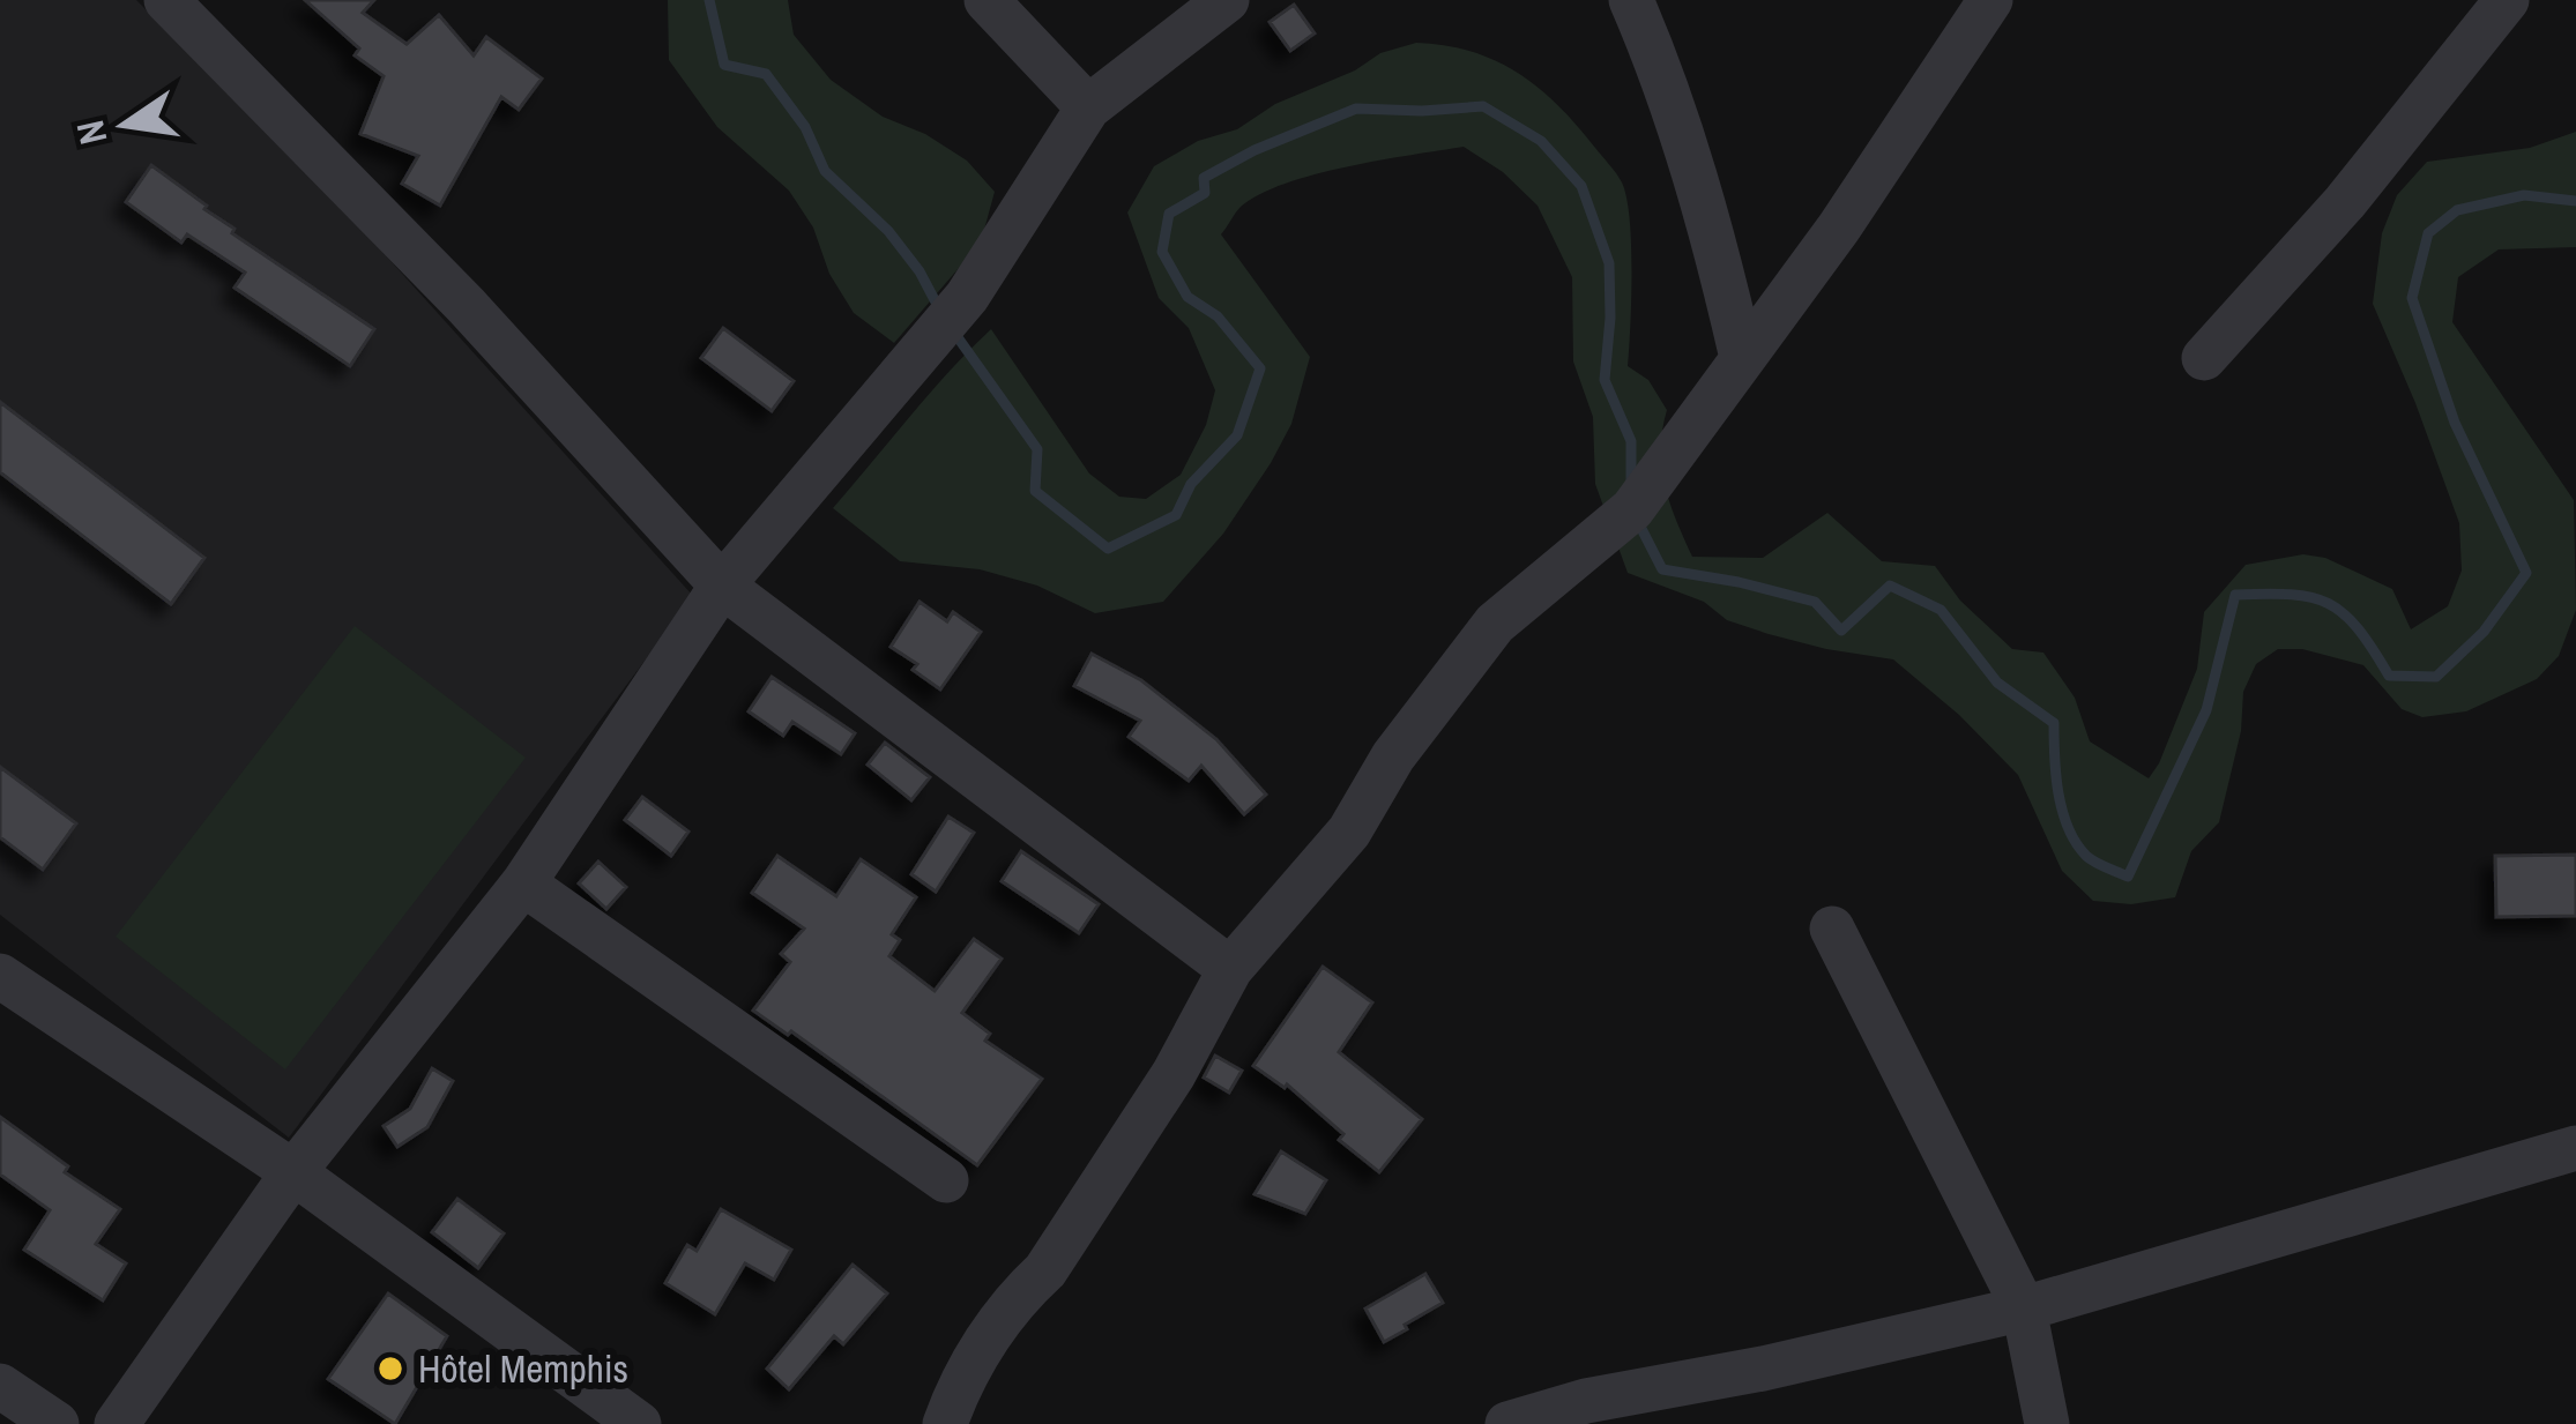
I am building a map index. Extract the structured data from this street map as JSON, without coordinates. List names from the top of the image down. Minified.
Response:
{"places":["Hôtel Memphis"],"north":"left"}
